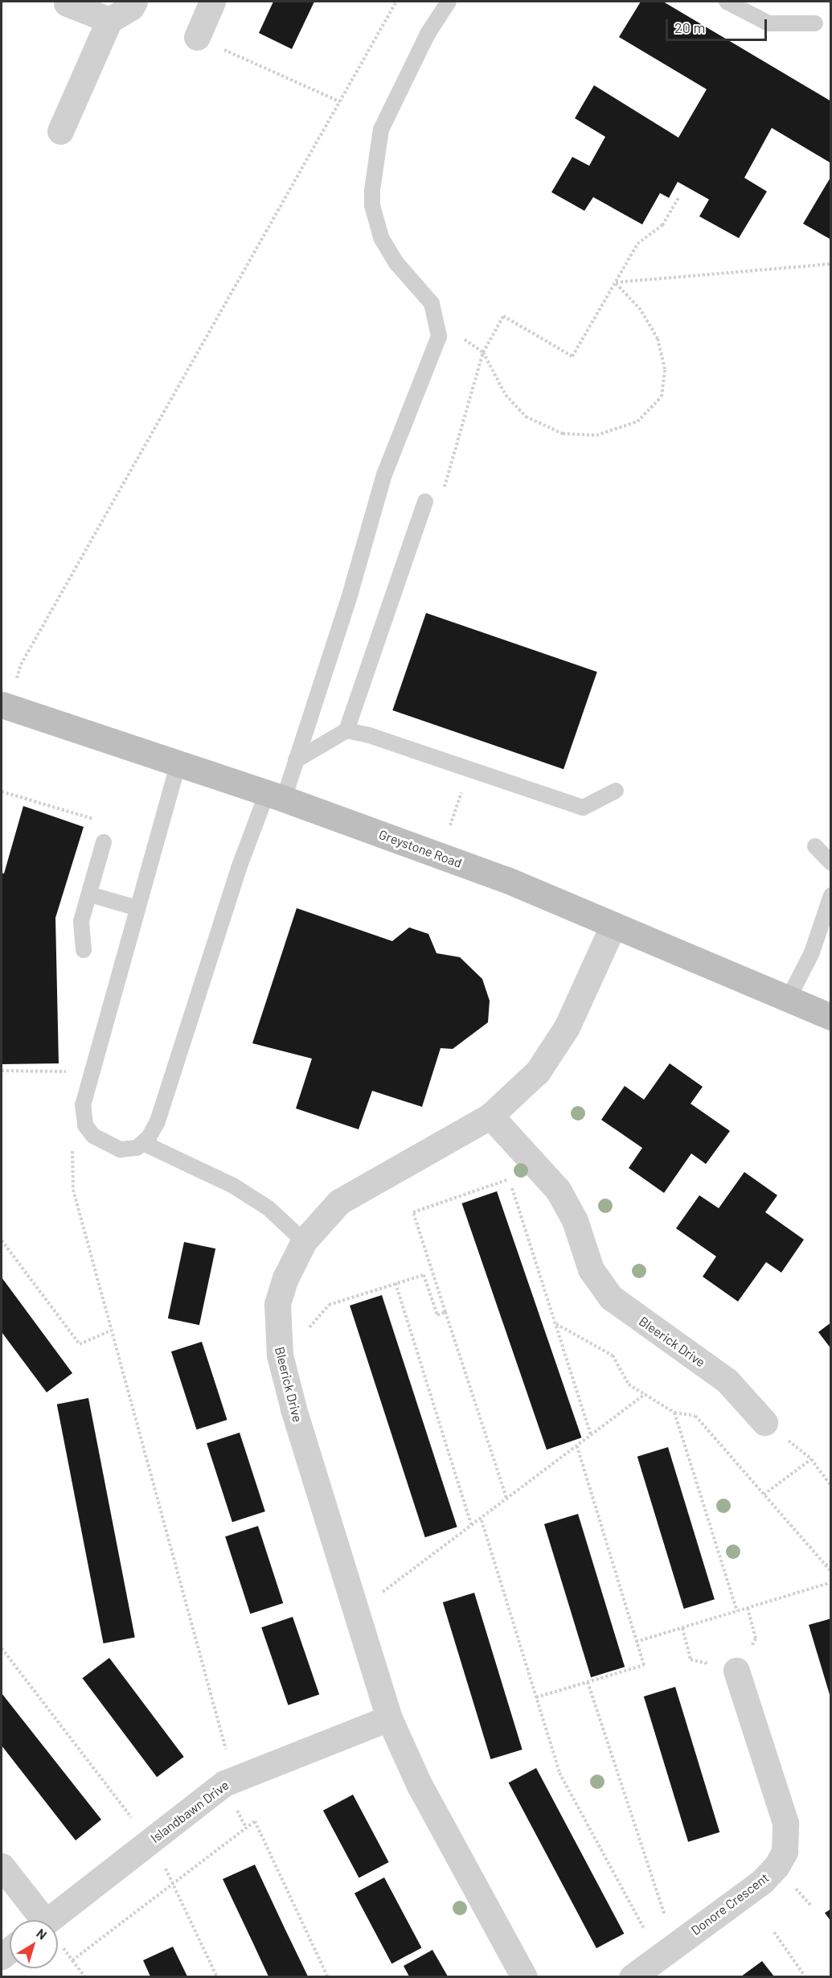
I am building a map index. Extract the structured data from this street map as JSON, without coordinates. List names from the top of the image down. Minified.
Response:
{"streets":{"main road":["Greystone Road"],"street":["Bleerick Drive","Islandbawn Drive","Donore Crescent"]},"crossings":[["Greystone Road","Bleerick Drive"],["Bleerick Drive","Islandbawn Drive"]],"scale_bar":"20 m","north":"top right"}
